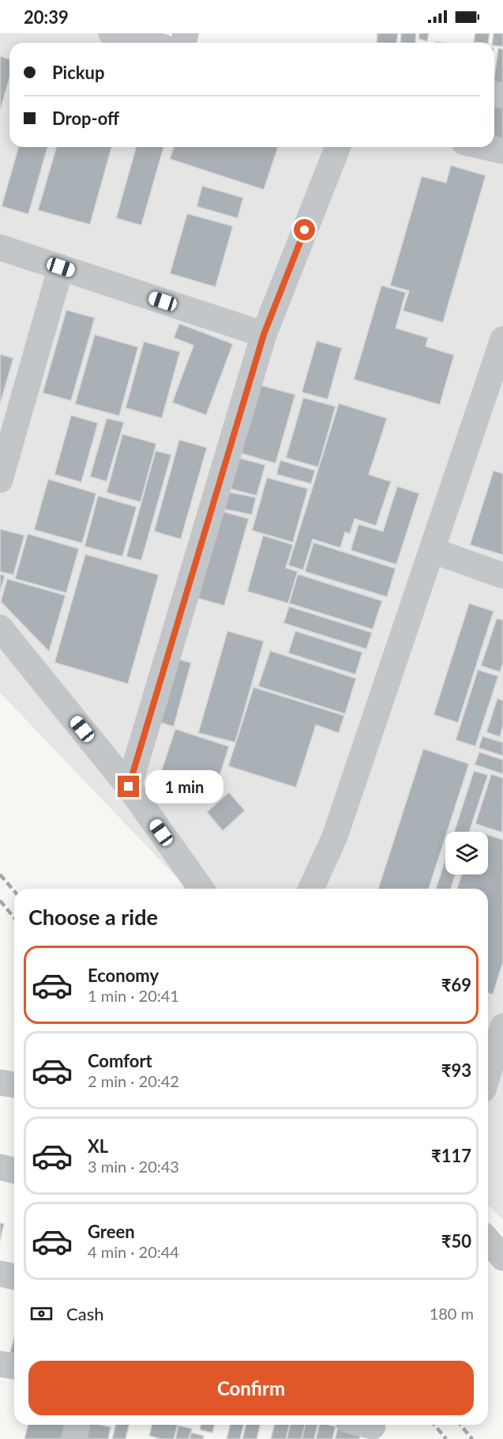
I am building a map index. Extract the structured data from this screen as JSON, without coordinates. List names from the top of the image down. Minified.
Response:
{"page":{"status":"20:39","banner":["Pickup","Drop-off"],"bubble":"1 min","heading":"Choose a ride","list":[{"name":"Economy","note":"1 min · 20:41","value":"₹69"},{"name":"Comfort","note":"2 min · 20:42","value":"₹93"},{"name":"XL","note":"3 min · 20:43","value":"₹117"},{"name":"Green","note":"4 min · 20:44","value":"₹50"}],"pay":["Cash","180 m"],"buttons":"Confirm"}}
